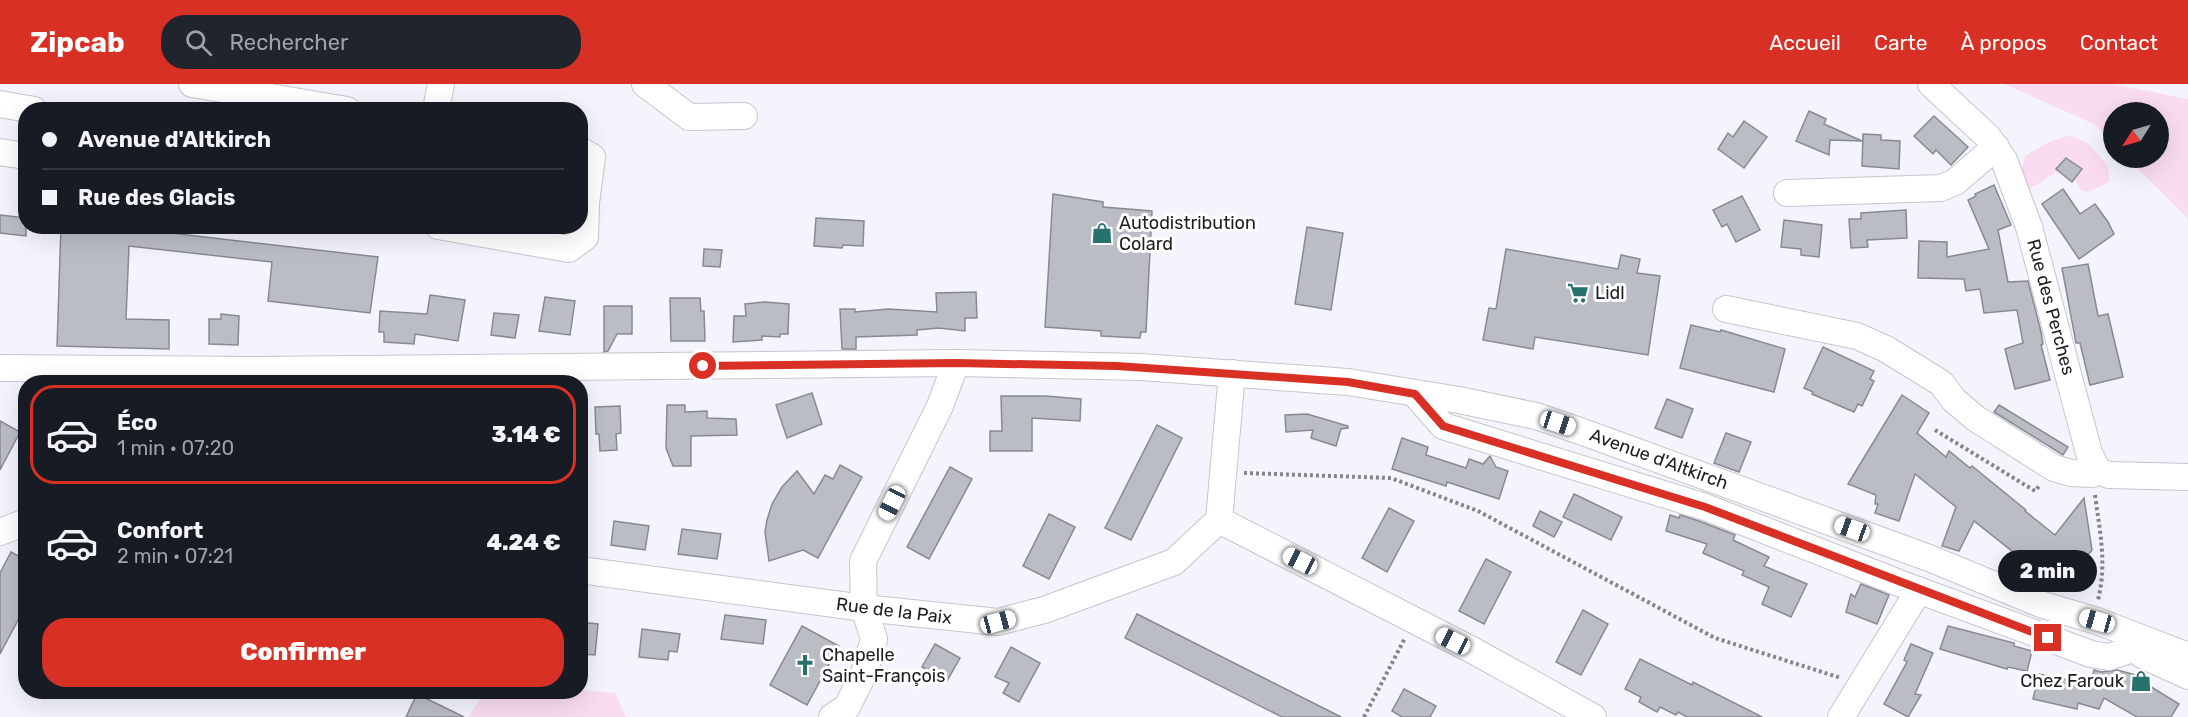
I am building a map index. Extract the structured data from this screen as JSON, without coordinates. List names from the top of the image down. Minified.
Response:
{"streets":{"street":["Rue des Perches","Avenue d'Altkirch","Rue de la Paix"]},"places":{"shop":["Autodistribution Colard","Chez Farouk"],"supermarket":["Lidl"],"church":["Chapelle Saint-François"]},"north":"bottom left","page":{"header":"Zipcab","search":"Rechercher","nav":["Accueil","Carte","À propos","Contact"],"banner":["Avenue d'Altkirch","Rue des Glacis"],"list":[{"name":"Éco","note":"1 min · 07:20","value":"3.14 €"},{"name":"Confort","note":"2 min · 07:21","value":"4.24 €"}],"bubble":"2 min","buttons":"Confirmer"}}
